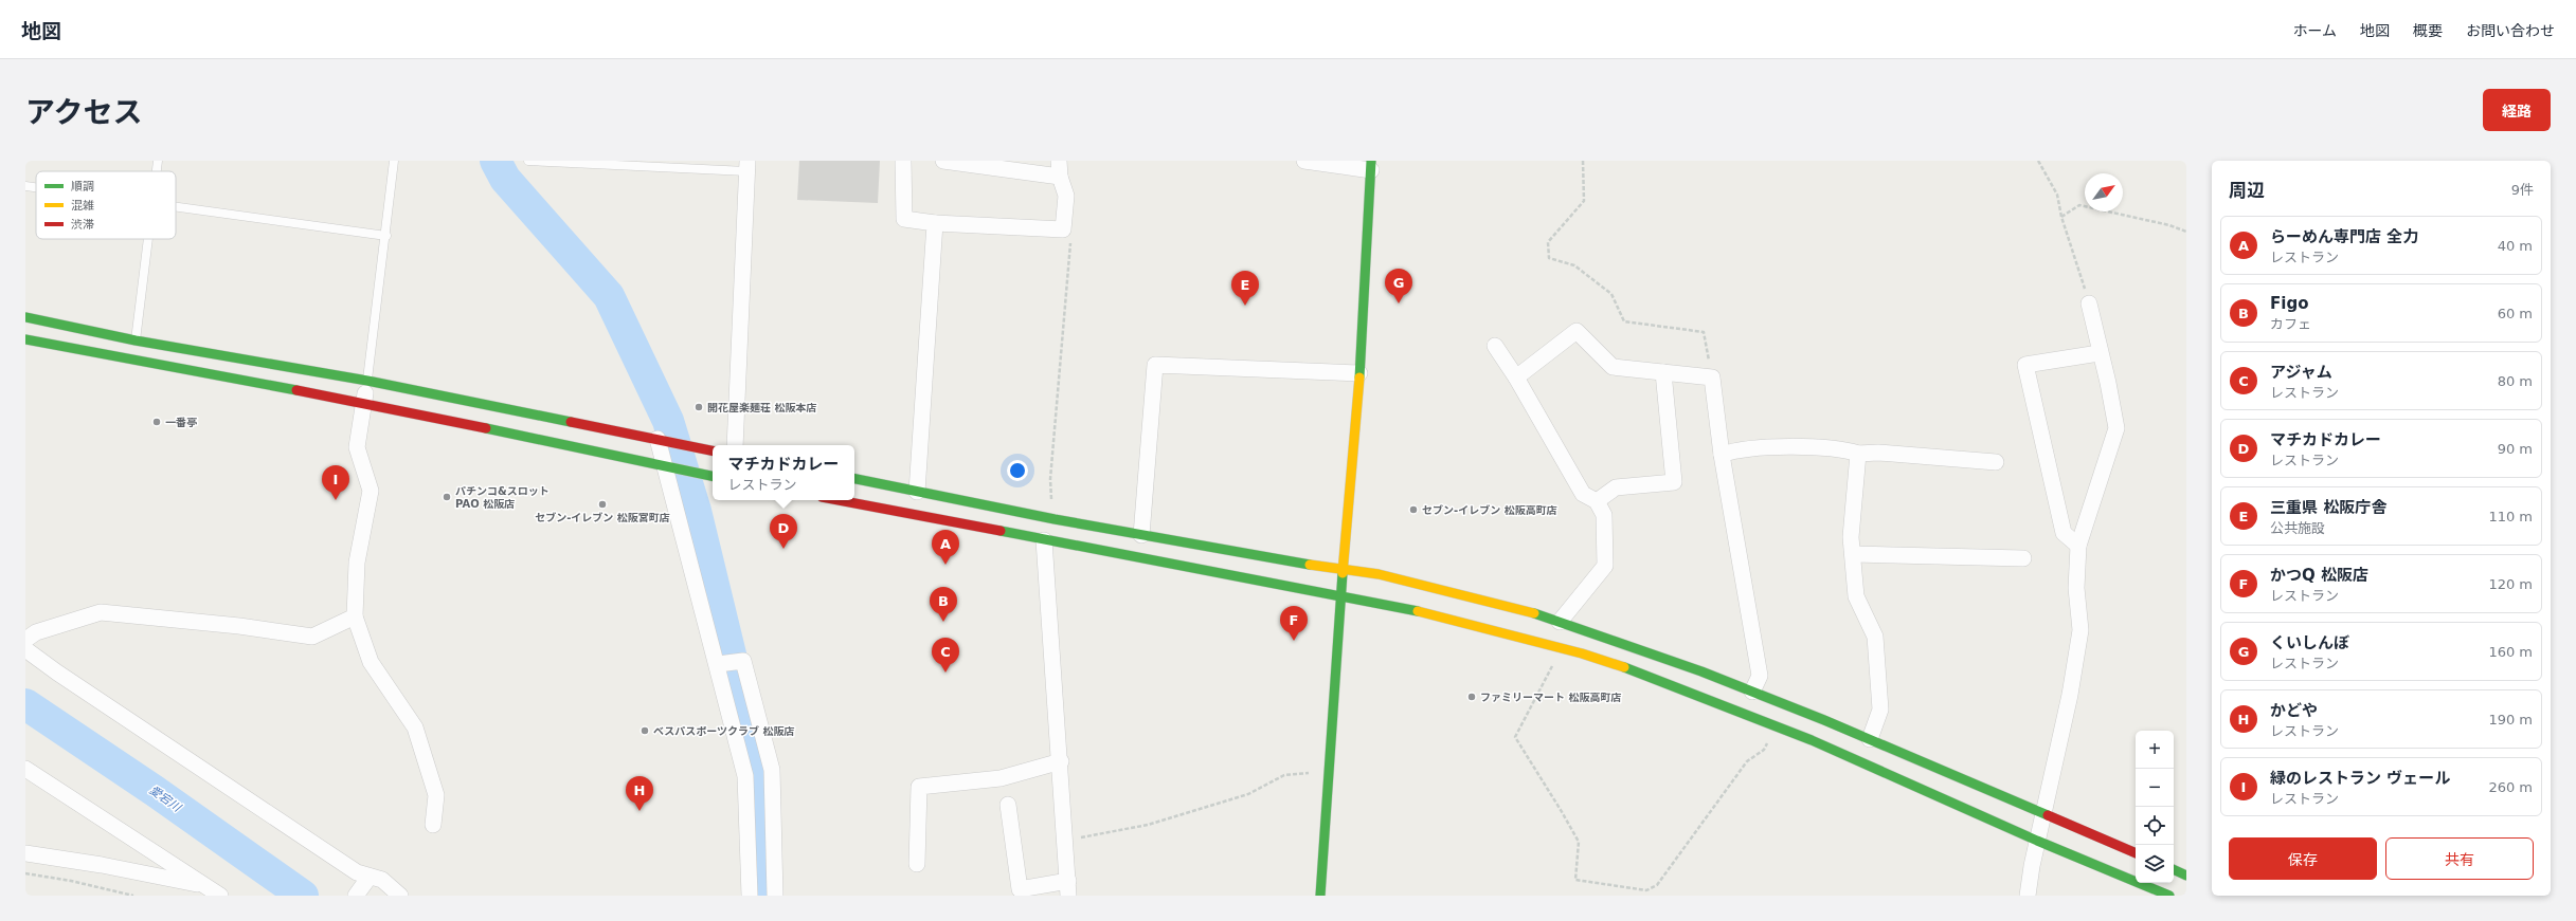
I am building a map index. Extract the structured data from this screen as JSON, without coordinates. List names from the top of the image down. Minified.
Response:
{"water":["愛宕川"],"places":["開花屋楽麺荘 松阪本店","一番亭","パチンコ&スロット PAO 松阪店","セブン-イレブン 松阪宮町店","セブン-イレブン 松阪高町店","ファミリーマート 松阪高町店","ベスパスポーツクラブ 松阪店"],"legend":["順調","混雑","渋滞"],"north":"top right","page":{"header":"地図","nav":["ホーム","地図","概要","お問い合わせ"],"title":"アクセス","buttons":["経路",["保存","共有"]],"heading":["周辺","9件"],"list":[{"mark":"A","name":"らーめん専門店 全力","note":"レストラン","value":"40 m"},{"mark":"B","name":"Figo","note":"カフェ","value":"60 m"},{"mark":"C","name":"アジャム","note":"レストラン","value":"80 m"},{"mark":"D","name":"マチカドカレー","note":"レストラン","value":"90 m"},{"mark":"E","name":"三重県 松阪庁舎","note":"公共施設","value":"110 m"},{"mark":"F","name":"かつQ 松阪店","note":"レストラン","value":"120 m"},{"mark":"G","name":"くいしんぼ","note":"レストラン","value":"160 m"},{"mark":"H","name":"かどや","note":"レストラン","value":"190 m"},{"mark":"I","name":"緑のレストラン ヴェール","note":"レストラン","value":"260 m"}],"pins":["G","E","I","D","A","B","F","C","H"],"popup":["マチカドカレー","レストラン"],"map_buttons":["+","−"]}}
